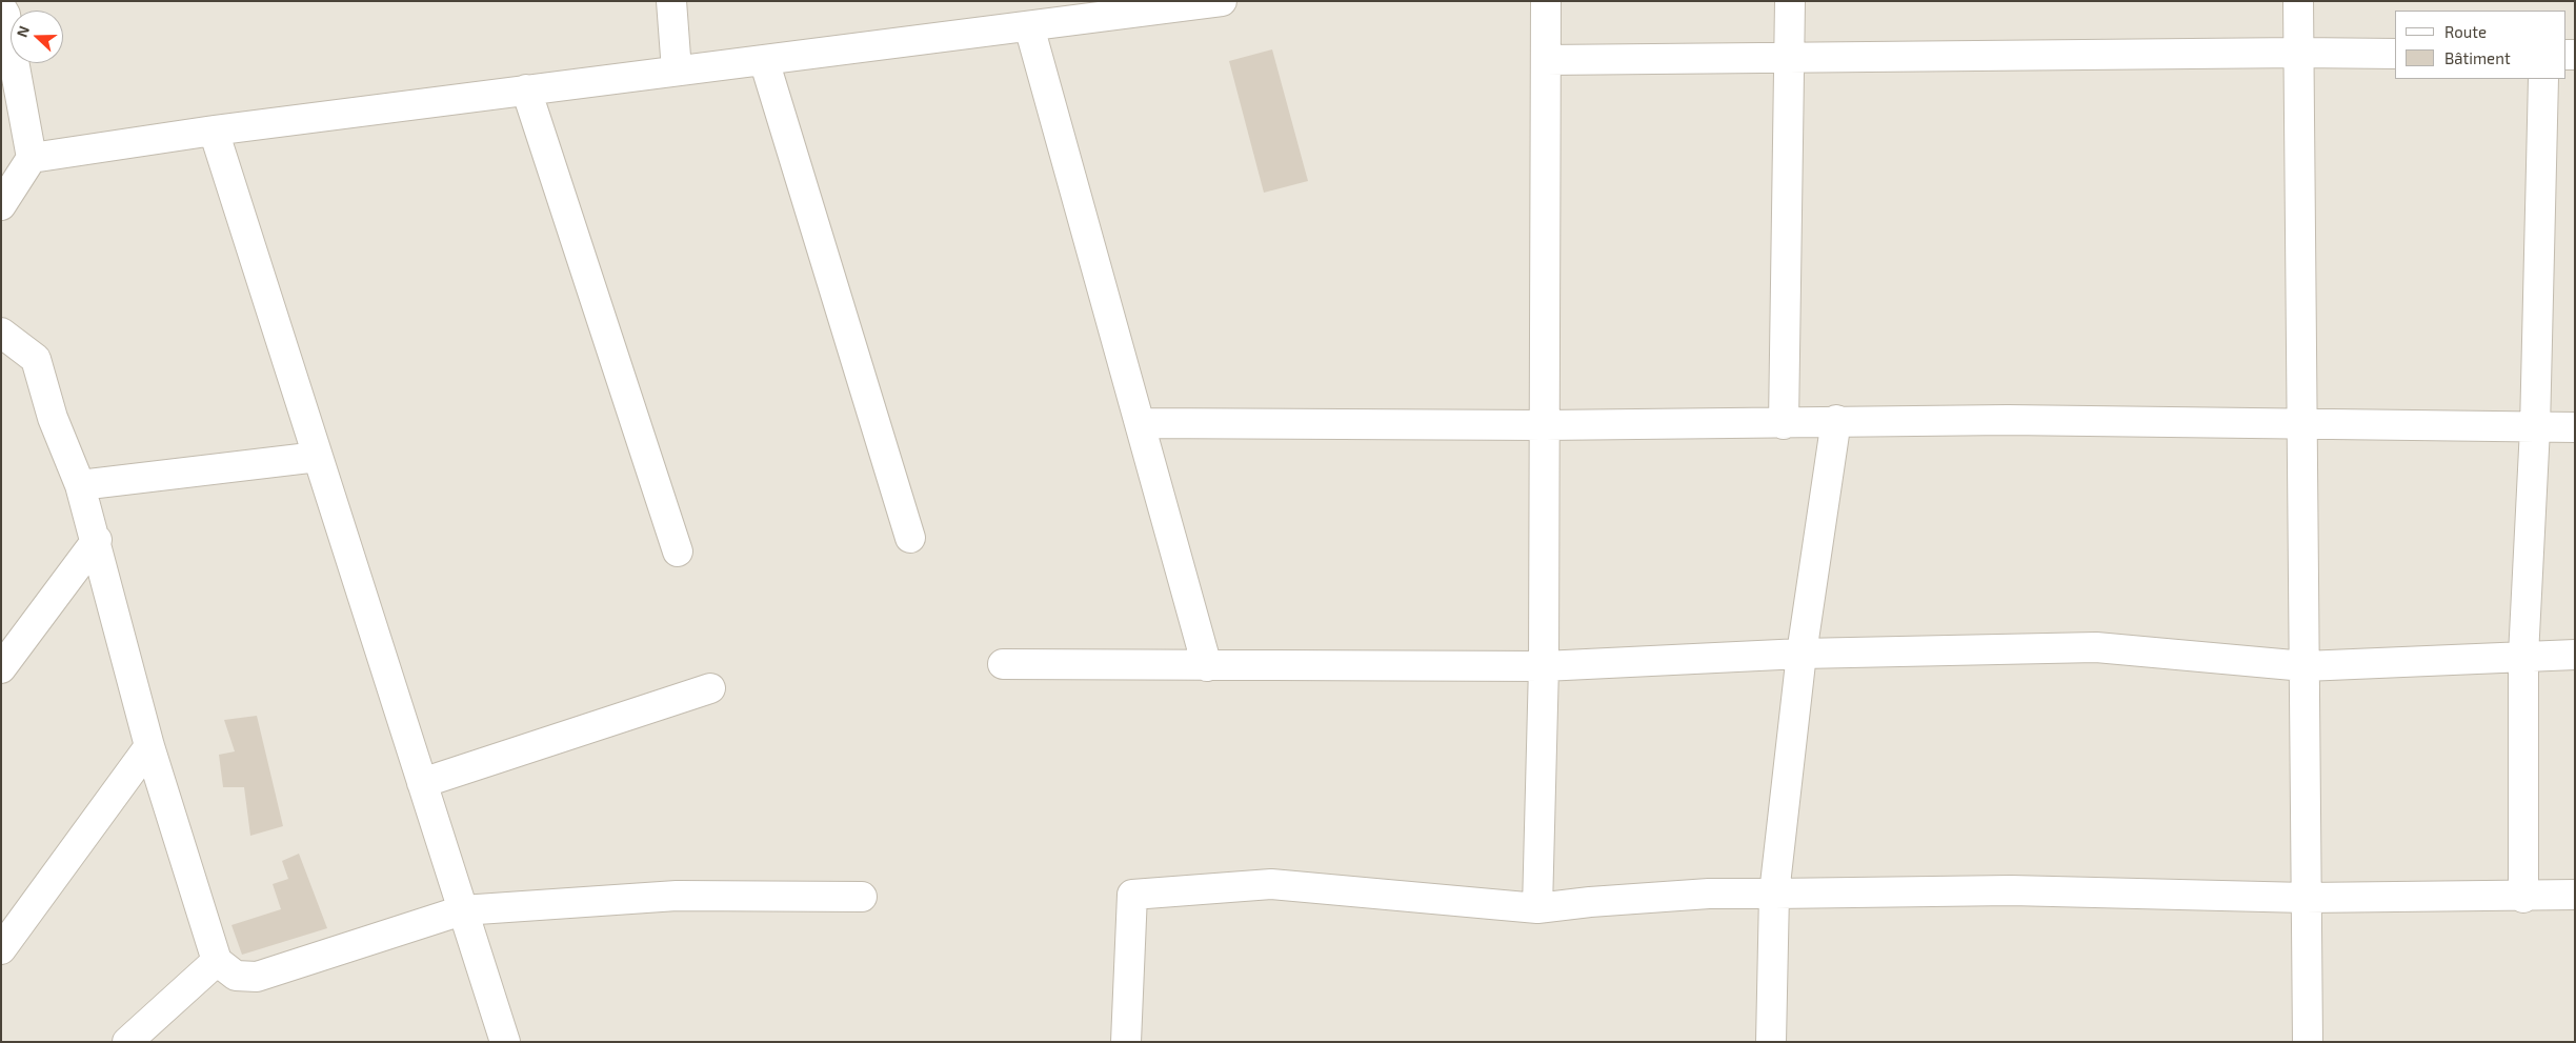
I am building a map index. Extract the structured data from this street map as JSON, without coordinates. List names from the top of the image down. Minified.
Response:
{"legend":["Route","Bâtiment"],"north":"left"}
